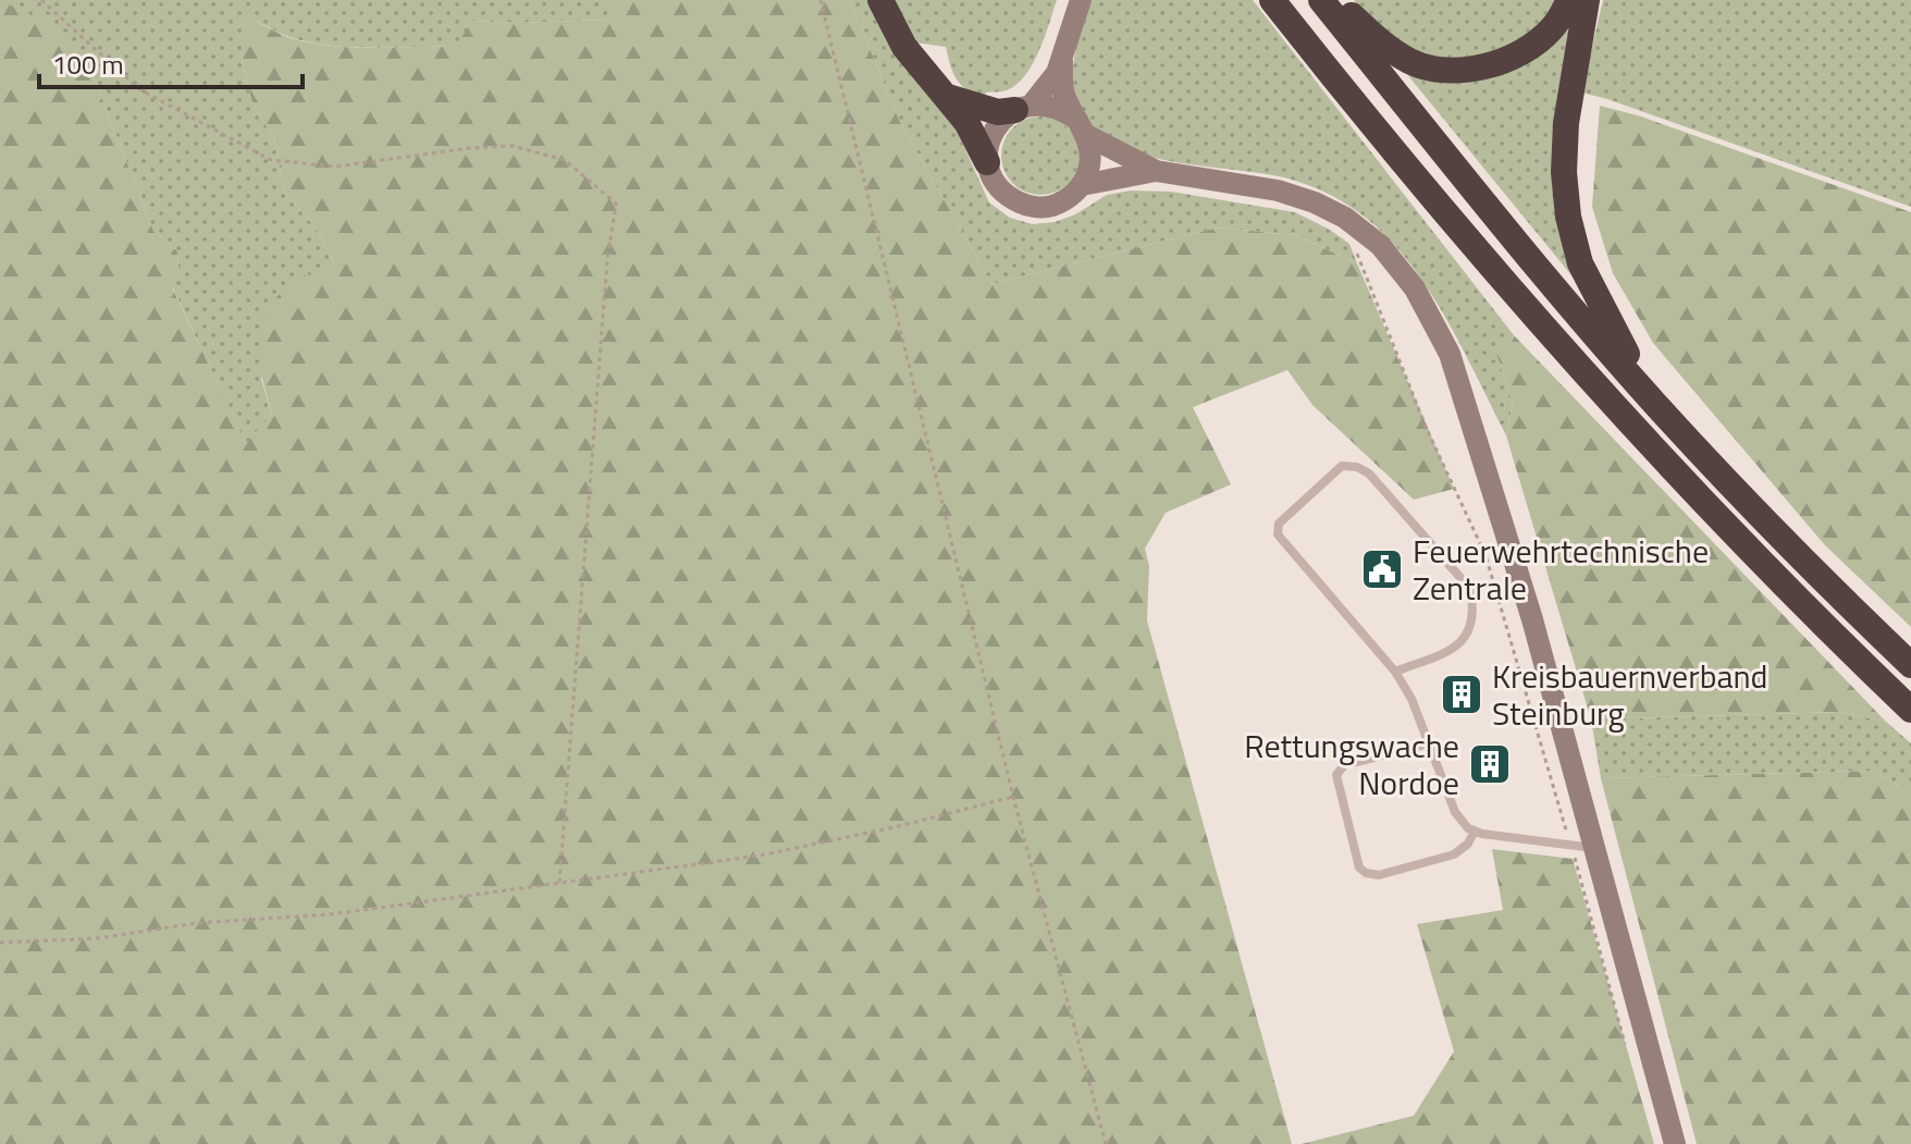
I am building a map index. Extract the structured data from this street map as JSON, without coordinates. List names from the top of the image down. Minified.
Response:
{"places":{"public building":["Feuerwehrtechnische Zentrale"],"building":["Kreisbauernverband Steinburg","Rettungswache Nordoe"]},"scale_bar":"100 m"}
